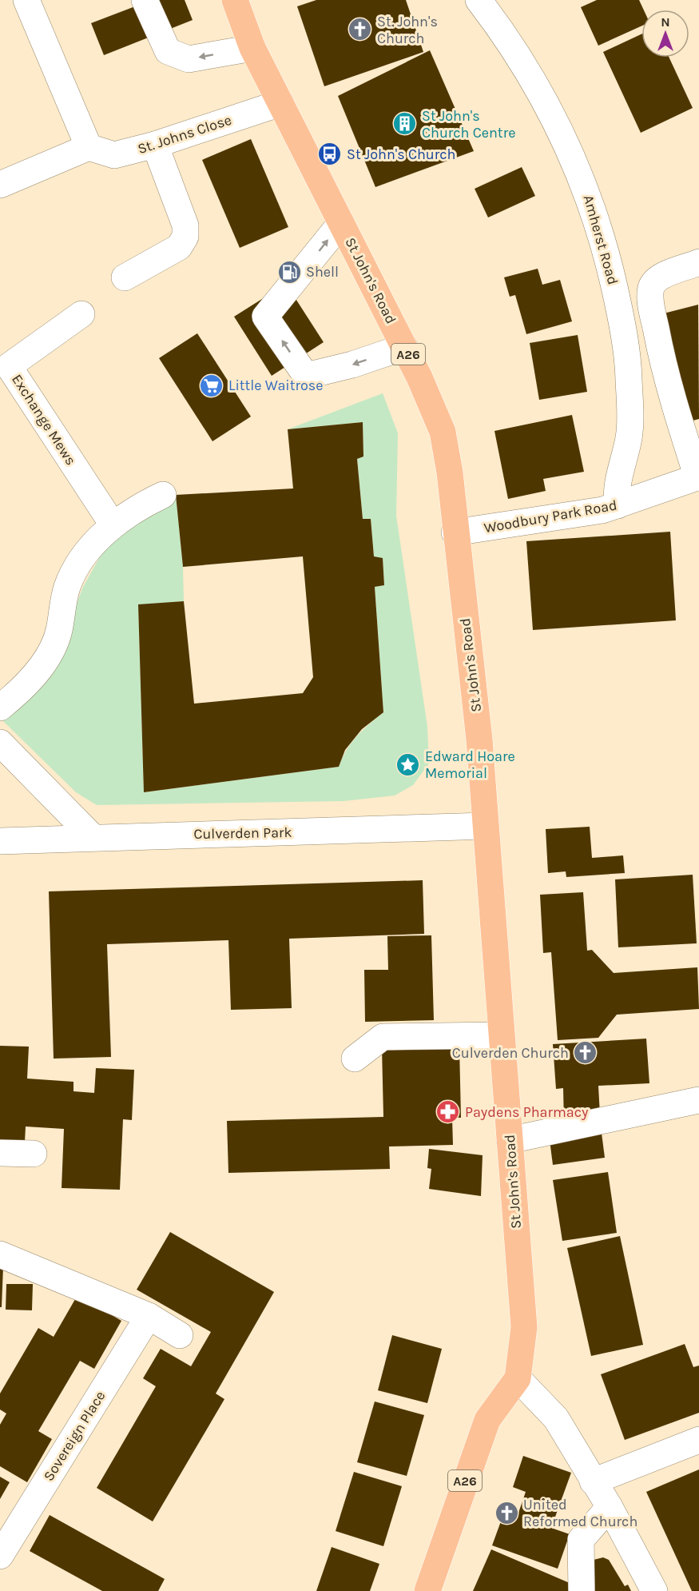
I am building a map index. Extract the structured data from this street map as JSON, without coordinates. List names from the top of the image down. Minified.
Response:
{"streets":{"highway":["St John's Road","A26"],"street":["St. Johns Close","Amherst Road","Exchange Mews","Woodbury Park Road","Culverden Park","Sovereign Place"]},"crossings":[["St. Johns Close","St John's Road"],["Amherst Road","Woodbury Park Road"],["St John's Road","A26"],["St John's Road","Woodbury Park Road"],["St John's Road","Culverden Park"]],"places":{"church":["St. John's Church","Culverden Church","United Reformed Church"],"building":["St John's Church Centre"],"bus stop":["St John's Church"],"fuel station":["Shell"],"supermarket":["Little Waitrose"],"place":["Edward Hoare Memorial"],"pharmacy":["Paydens Pharmacy"]},"north":"top"}
